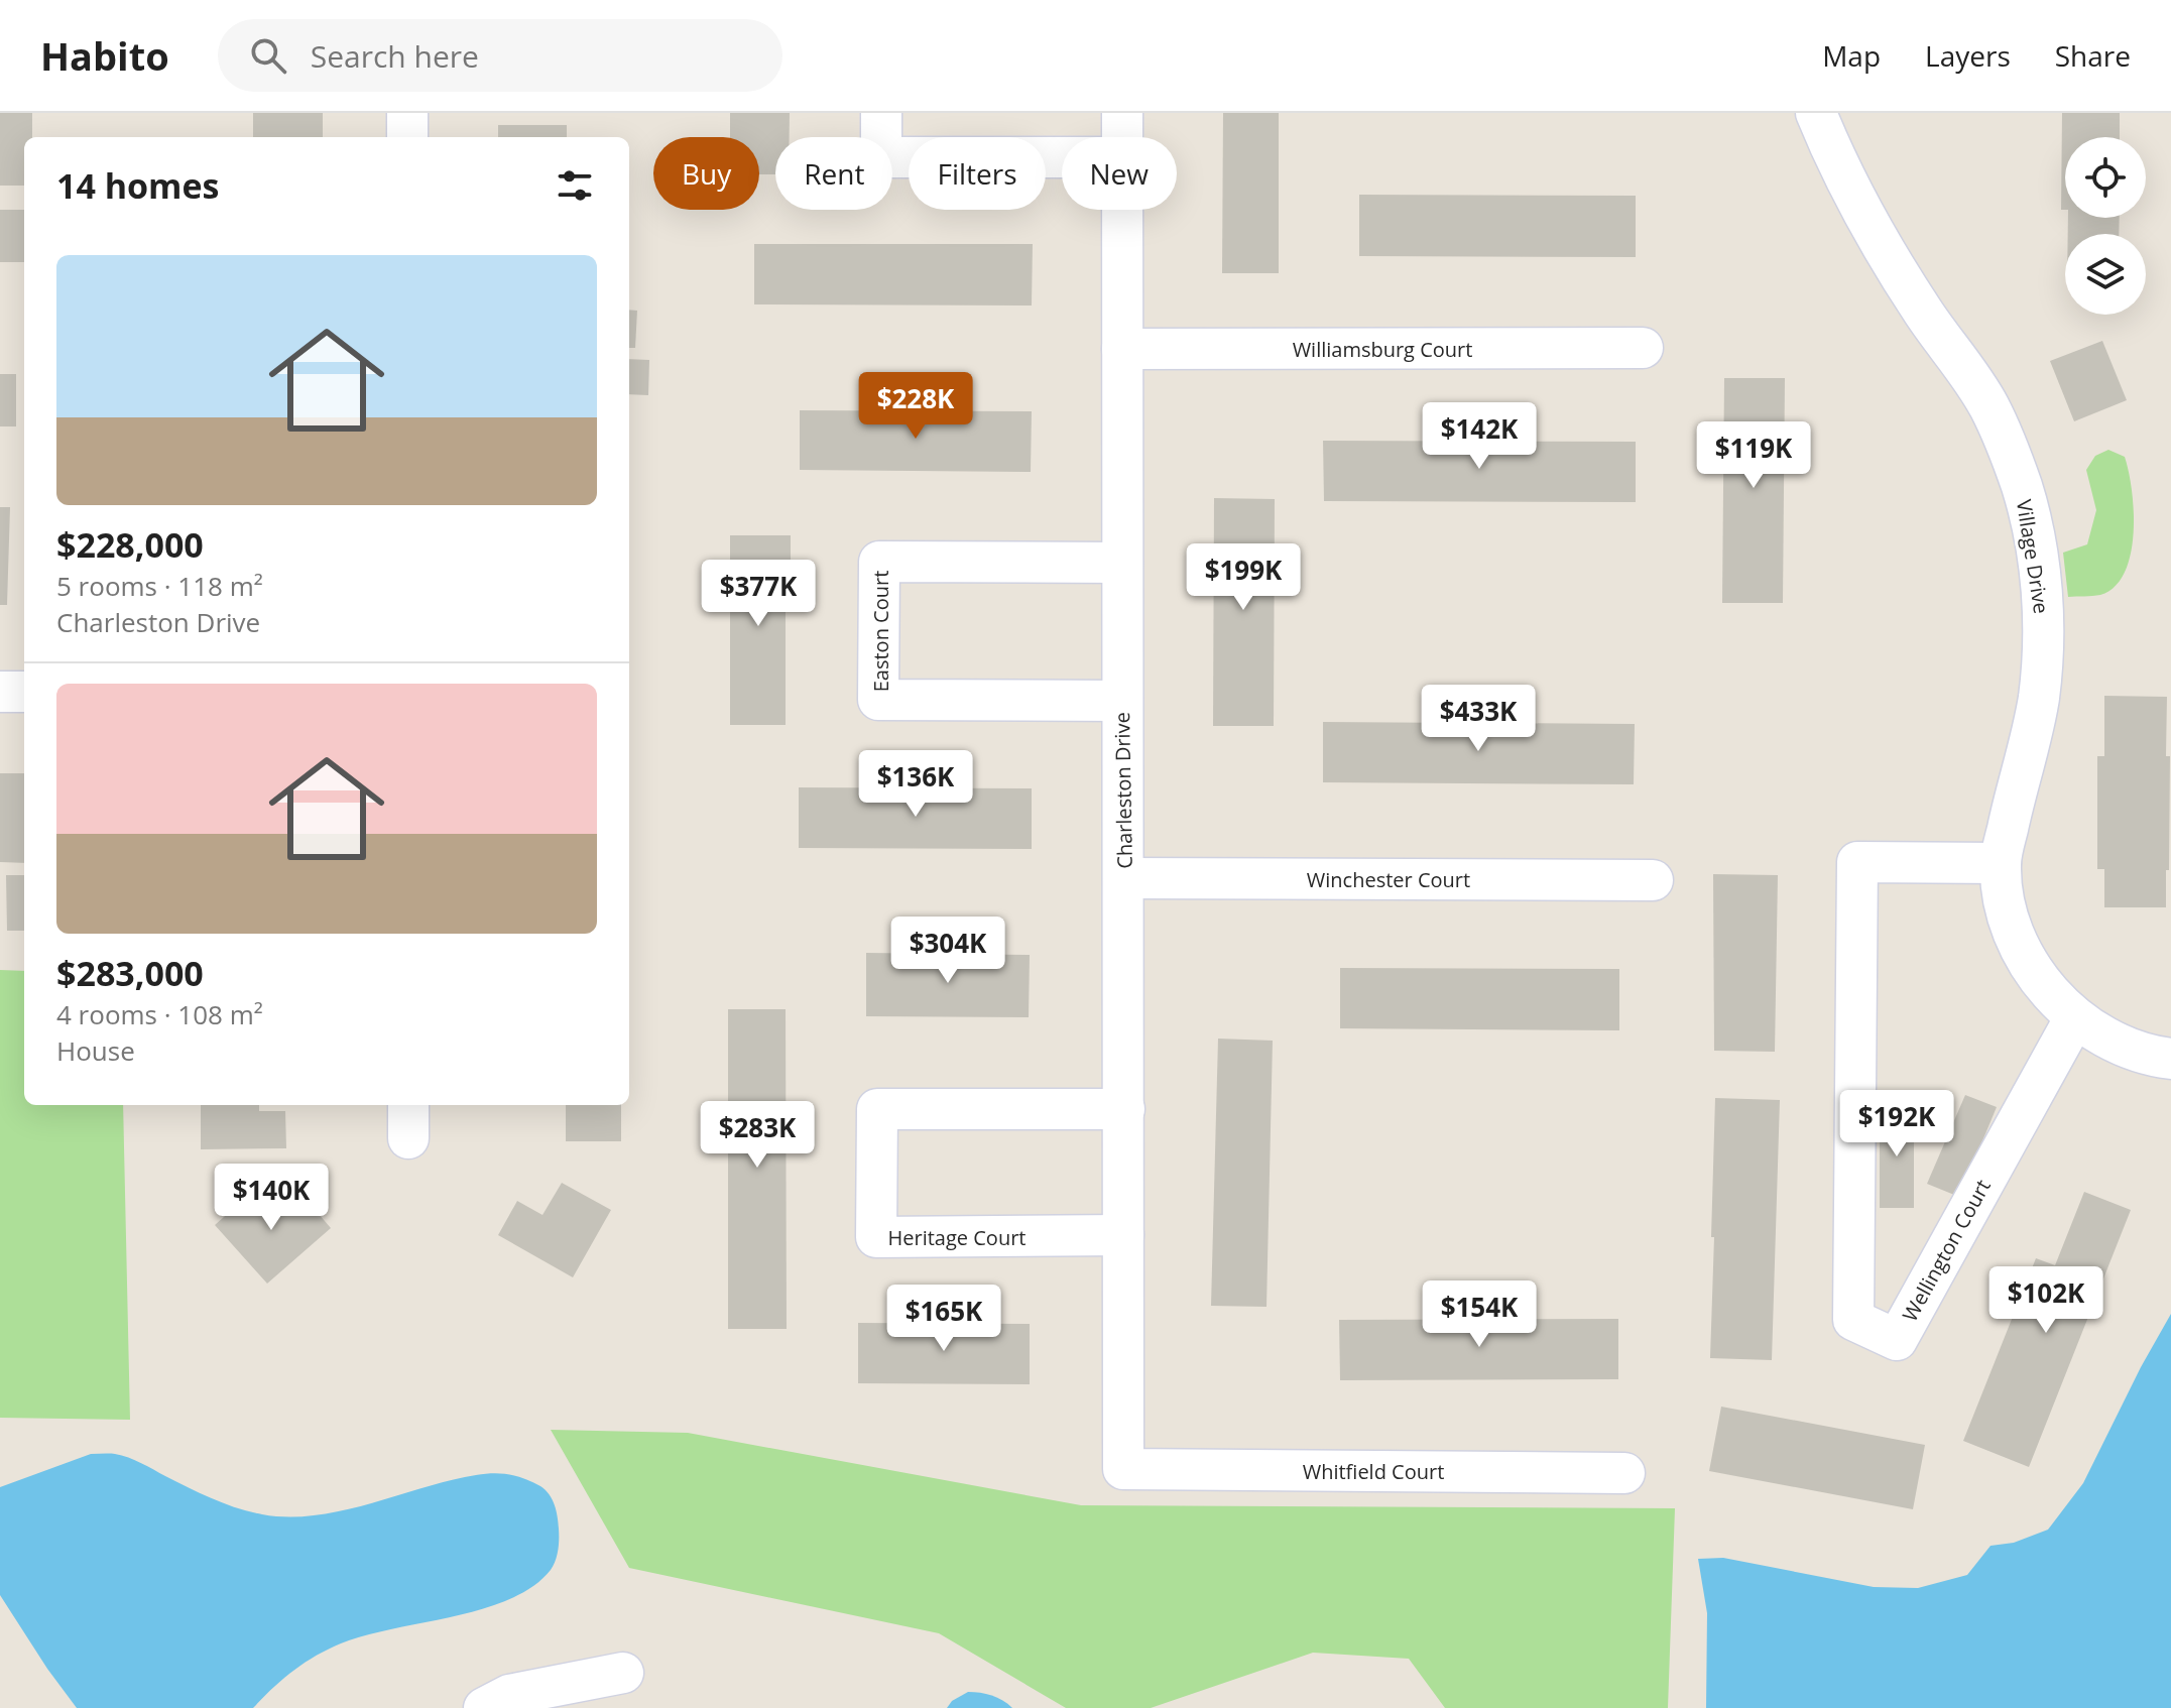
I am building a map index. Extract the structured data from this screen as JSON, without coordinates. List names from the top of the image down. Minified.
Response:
{"streets":{"street":["Williamsburg Court","Village Drive","Easton Court","Charleston Drive","Winchester Court","Heritage Court","Wellington Court","Whitfield Court"]},"crossings":[["Williamsburg Court","Charleston Drive"],["Village Drive","Wellington Court"],["Easton Court","Charleston Drive"],["Charleston Drive","Winchester Court"],["Charleston Drive","Heritage Court"],["Charleston Drive","Whitfield Court"]],"page":{"header":"Habito","search":"Search here","nav":["Map","Layers","Share"],"chip":["Buy","Rent","Filters","New"],"heading":"14 homes","list":[{"name":"$228,000","note":"5 rooms · 118 m² · Charleston Drive"},{"name":"$283,000","note":"4 rooms · 108 m² · House"}],"price":["$228K","$142K","$119K","$199K","$377K","$433K","$136K","$304K","$192K","$283K","$140K","$102K","$154K","$165K"]}}
